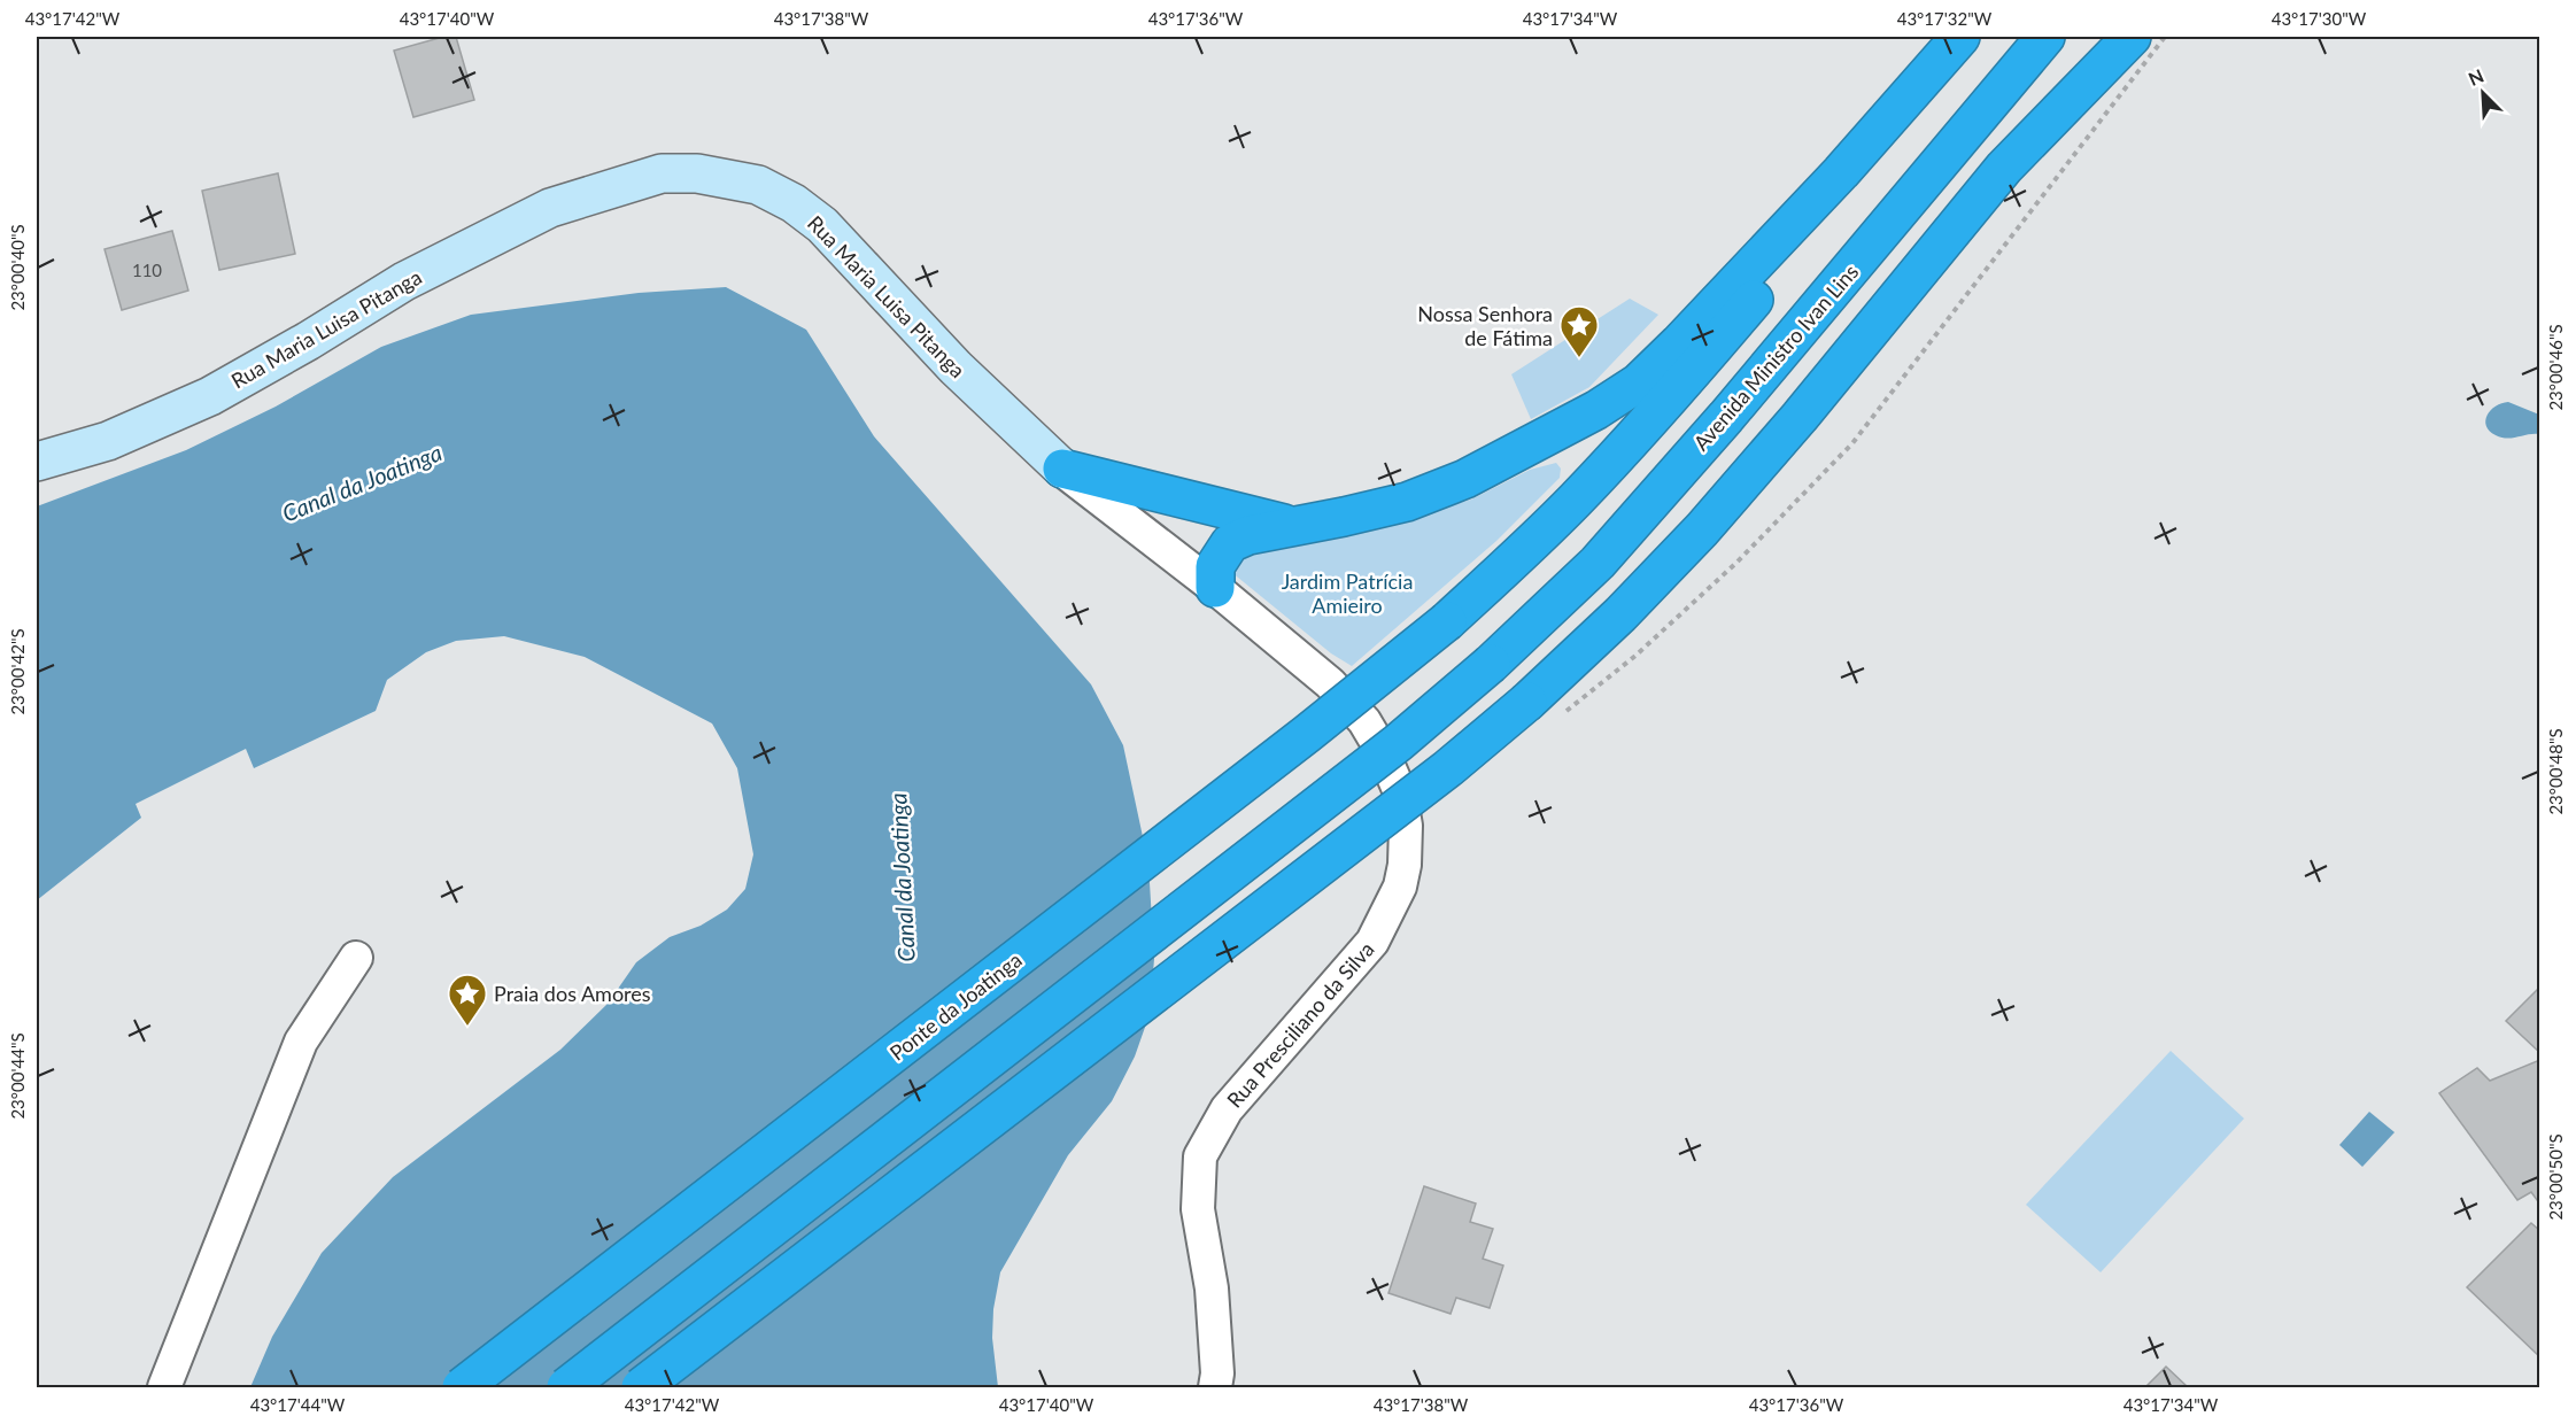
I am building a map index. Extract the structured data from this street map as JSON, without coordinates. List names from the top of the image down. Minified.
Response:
{"streets":{"highway":["Avenida Ministro Ivan Lins","Ponte da Joatinga"],"street":["Rua Maria Luisa Pitanga","Rua Presciliano da Silva"]},"crossings":[["Rua Maria Luisa Pitanga","Rua Presciliano da Silva"]],"water":["Canal da Joatinga"],"parks":["Jardim Patrícia Amieiro"],"places":{"place":["Nossa Senhora de Fátima","Praia dos Amores"]},"house_numbers":["110"],"north":"top left","coordinates":["43°17'42\"W","43°17'40\"W","43°17'38\"W","43°17'36\"W","43°17'34\"W","43°17'32\"W","43°17'30\"W","23°00'40\"S","23°00'46\"S","23°00'42\"S","23°00'48\"S","23°00'44\"S","23°00'50\"S","43°17'44\"W"]}
